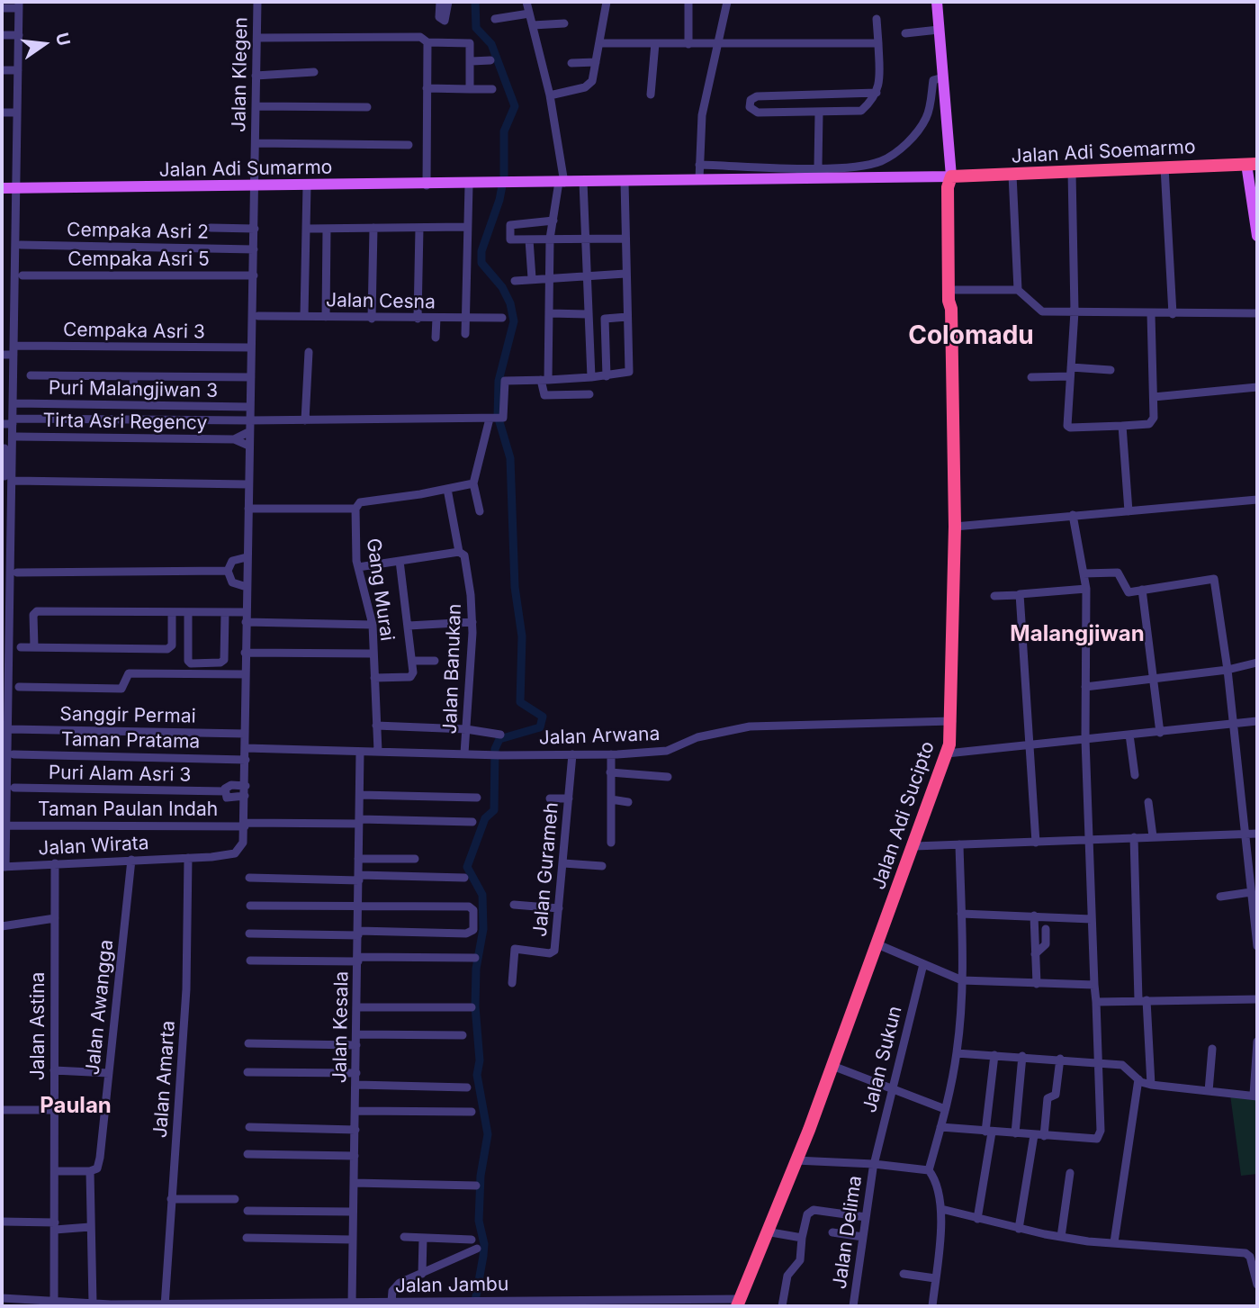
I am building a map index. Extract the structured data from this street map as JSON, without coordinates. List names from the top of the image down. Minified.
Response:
{"streets":{"highway":["Jalan Adi Soemarmo","Jalan Adi Sucipto"],"main road":["Jalan Adi Sumarmo"],"street":["Jalan Klegen","Cempaka Asri 2","Cempaka Asri 5","Jalan Cesna","Cempaka Asri 3","Puri Malangjiwan 3","Tirta Asri Regency","Gang Murai","Jalan Banukan","Sanggir Permai","Jalan Arwana","Taman Pratama","Puri Alam Asri 3","Taman Paulan Indah","Jalan Wirata","Jalan Gurameh","Jalan Awangga","Jalan Astina","Jalan Kesala","Jalan Sukun","Jalan Amarta","Jalan Delima","Jalan Jambu"]},"crossings":[["Jalan Klegen","Jalan Adi Sumarmo"],["Jalan Klegen","Cempaka Asri 2"],["Jalan Klegen","Cempaka Asri 5"],["Jalan Klegen","Cempaka Asri 3"],["Jalan Klegen","Puri Malangjiwan 3"],["Jalan Klegen","Tirta Asri Regency"],["Jalan Klegen","Sanggir Permai"],["Jalan Klegen","Jalan Arwana"],["Jalan Klegen","Taman Pratama"],["Jalan Klegen","Puri Alam Asri 3"],["Jalan Klegen","Taman Paulan Indah"],["Jalan Klegen","Jalan Wirata"],["Jalan Adi Soemarmo","Jalan Adi Sumarmo"],["Jalan Adi Soemarmo","Jalan Adi Sucipto"],["Jalan Adi Sumarmo","Jalan Adi Sucipto"],["Gang Murai","Jalan Arwana"],["Jalan Banukan","Jalan Arwana"],["Jalan Arwana","Jalan Adi Sucipto"],["Jalan Arwana","Jalan Gurameh"],["Jalan Arwana","Jalan Kesala"],["Taman Paulan Indah","Jalan Wirata"],["Taman Paulan Indah","Jalan Kesala"],["Jalan Adi Sucipto","Jalan Jambu"],["Jalan Wirata","Jalan Awangga"],["Jalan Wirata","Jalan Astina"],["Jalan Wirata","Jalan Amarta"],["Jalan Awangga","Jalan Jambu"],["Jalan Astina","Jalan Jambu"],["Jalan Kesala","Jalan Jambu"],["Jalan Sukun","Jalan Delima"],["Jalan Amarta","Jalan Jambu"]],"districts":["Colomadu","Malangjiwan","Paulan"],"north":"right"}
